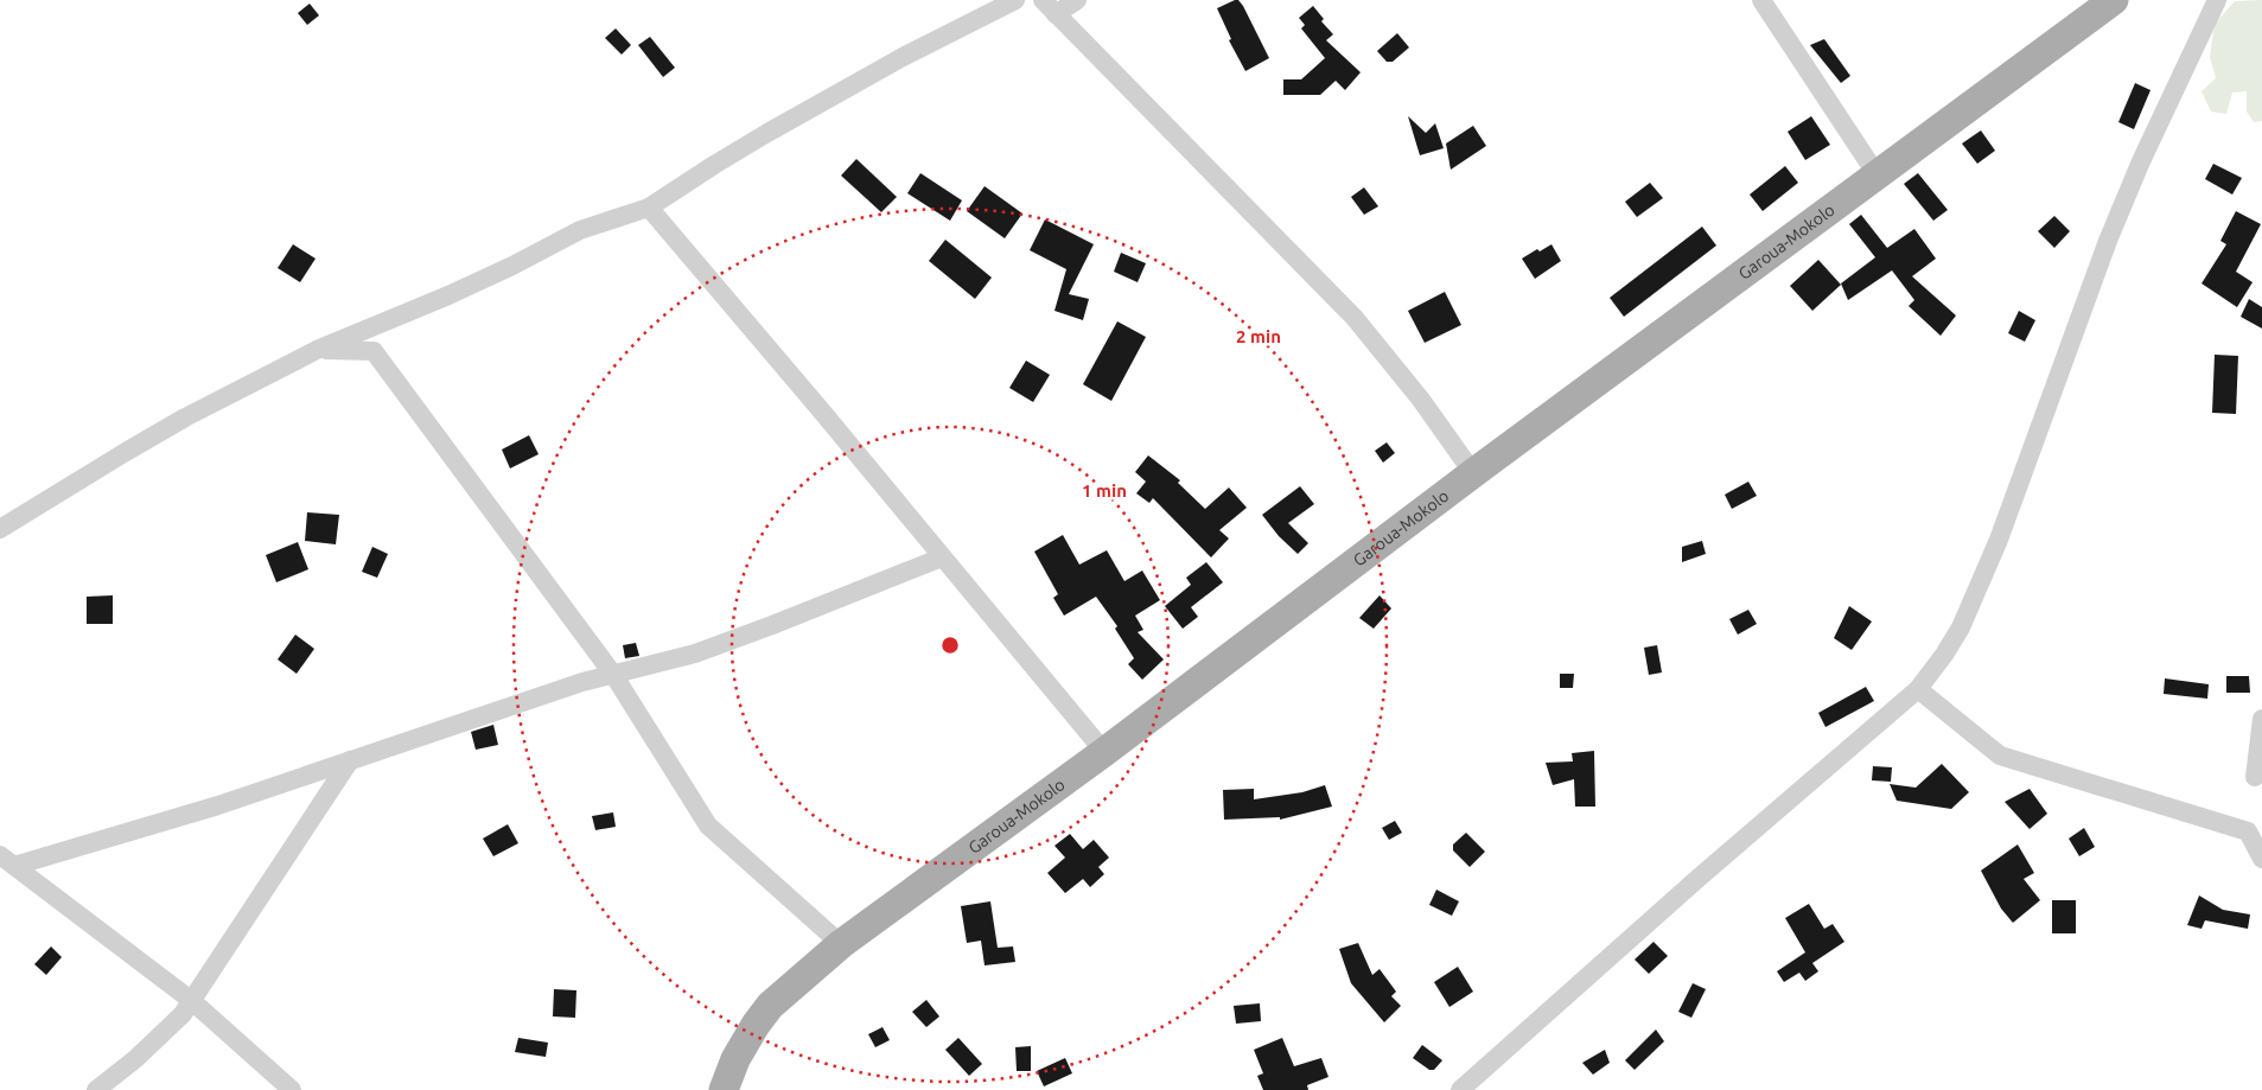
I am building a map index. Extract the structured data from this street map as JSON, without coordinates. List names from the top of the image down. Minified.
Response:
{"streets":{"main road":["Garoua-Mokolo"]},"rings":["2 min","1 min"]}
